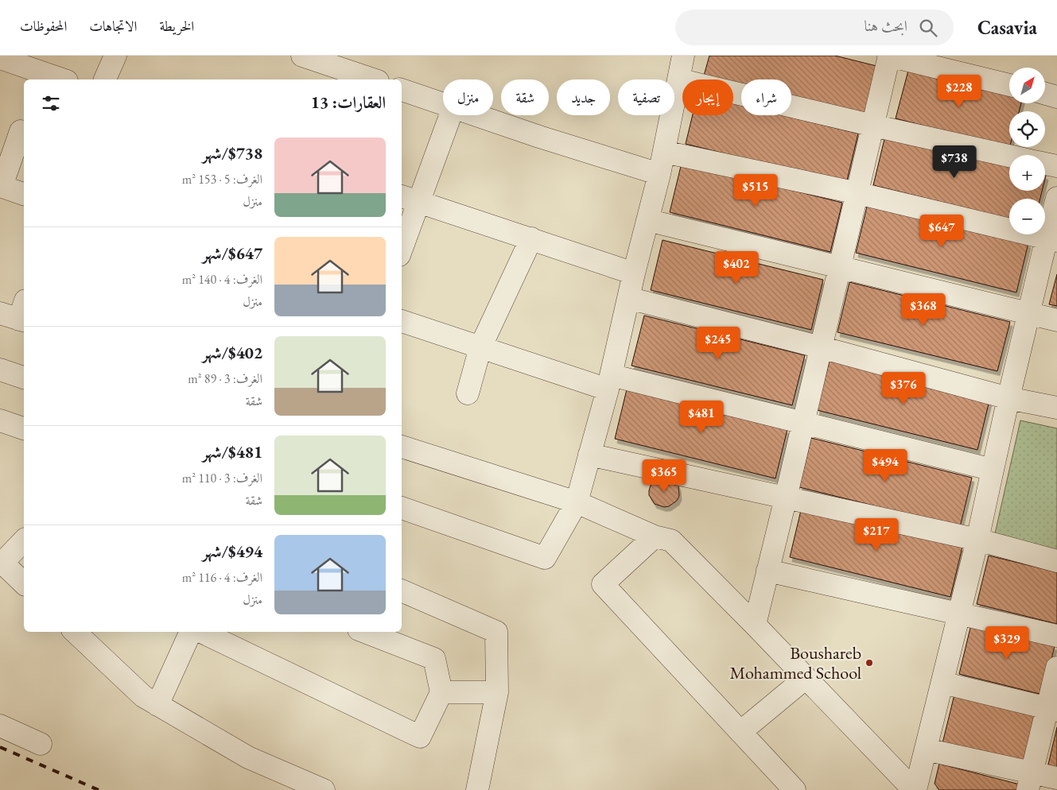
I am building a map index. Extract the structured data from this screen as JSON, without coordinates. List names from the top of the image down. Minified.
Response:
{"places":["Boushareb Mohammed School"],"north":"top right","page":{"header":"Casavia","search":"ابحث هنا","nav":["الخريطة","الاتجاهات","المحفوظات"],"map_buttons":["+","−"],"price":["$228","$738","$515","$647","$402","$368","$245","$376","$481","$494","$365","$217","$329"],"chip":["شراء","إيجار","تصفية","جديد","شقة","منزل"],"heading":"العقارات: 13","list":[{"name":"$738/شهر","note":"الغرف: 5 · 153 m² · منزل"},{"name":"$647/شهر","note":"الغرف: 4 · 140 m² · منزل"},{"name":"$402/شهر","note":"الغرف: 3 · 89 m² · شقة"},{"name":"$481/شهر","note":"الغرف: 3 · 110 m² · شقة"},{"name":"$494/شهر","note":"الغرف: 4 · 116 m² · منزل"}]}}
